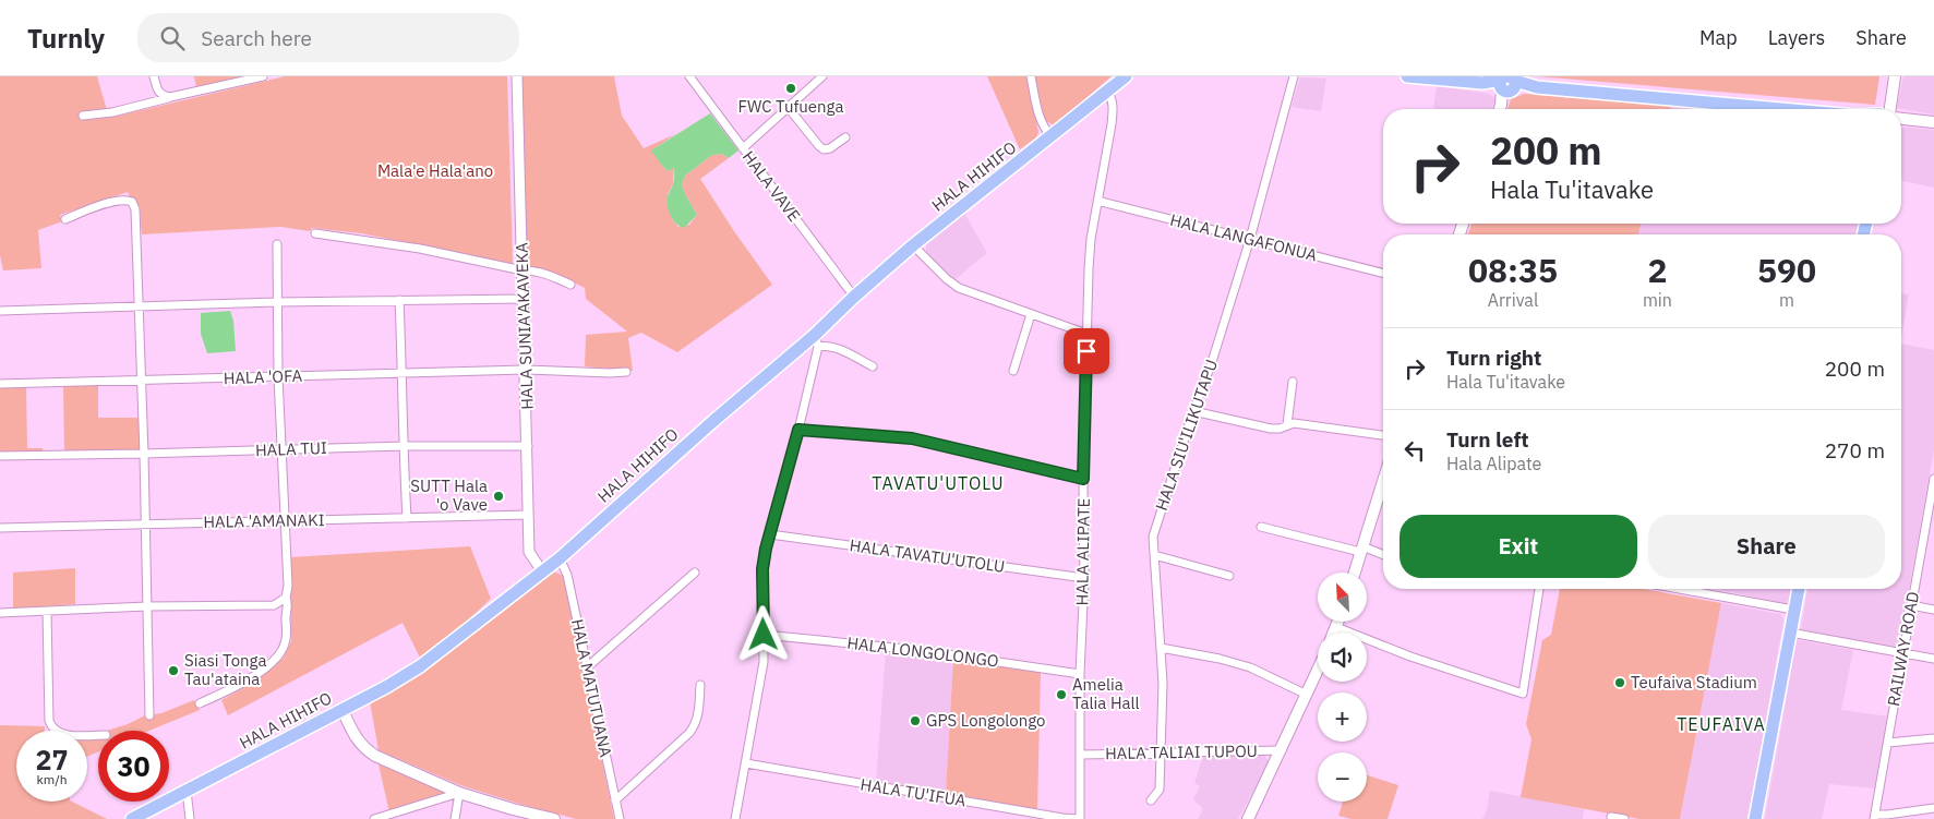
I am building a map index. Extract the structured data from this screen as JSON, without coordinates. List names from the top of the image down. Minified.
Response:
{"streets":{"main road":["HALA HIHIFO"],"street":["HALA VAVE","HALA LANGAFONUA","HALA SUNIA'AKAVEKA","HALA 'OFA","HALA SIU'ILIKUTAPU","HALA TUI","HALA 'AMANAKI","HALA ALIPATE","HALA TAVATU'UTOLU","RAILWAY ROAD","HALA LONGOLONGO","HALA MATUTUANA","HALA TALIAI TUPOU","HALA TU'IFUA"]},"crossings":[["HALA HIHIFO","HALA VAVE"],["HALA HIHIFO","HALA SUNIA'AKAVEKA"],["HALA HIHIFO","HALA ALIPATE"],["HALA HIHIFO","HALA MATUTUANA"],["HALA LANGAFONUA","HALA SIU'ILIKUTAPU"],["HALA LANGAFONUA","HALA ALIPATE"],["HALA SUNIA'AKAVEKA","HALA 'OFA"],["HALA SUNIA'AKAVEKA","HALA TUI"],["HALA SUNIA'AKAVEKA","HALA 'AMANAKI"],["HALA SIU'ILIKUTAPU","HALA TALIAI TUPOU"],["HALA ALIPATE","HALA TAVATU'UTOLU"],["HALA ALIPATE","HALA LONGOLONGO"],["HALA ALIPATE","HALA TALIAI TUPOU"],["HALA ALIPATE","HALA TU'IFUA"]],"districts":["TAVATU'UTOLU","TEUFAIVA"],"parks":["Mala'e Hala'ano"],"places":["FWC Tufuenga","SUTT Hala 'o Vave","Siasi Tonga Tau'ataina","Teufaiva Stadium","Amelia Talia Hall","GPS Longolongo"],"north":"top left","page":{"header":"Turnly","search":"Search here","nav":["Map","Layers","Share"],"turn":["200 m","Hala Tu'itavake"],"eta":["08:35","Arrival","2","min","590","m"],"list":[{"name":"Turn right","note":"Hala Tu'itavake","value":"200 m"},{"name":"Turn left","note":"Hala Alipate","value":"270 m"}],"buttons":["Exit","Share"],"map_buttons":["+","−"],"speed":"27 km/h","limit":"30"}}
